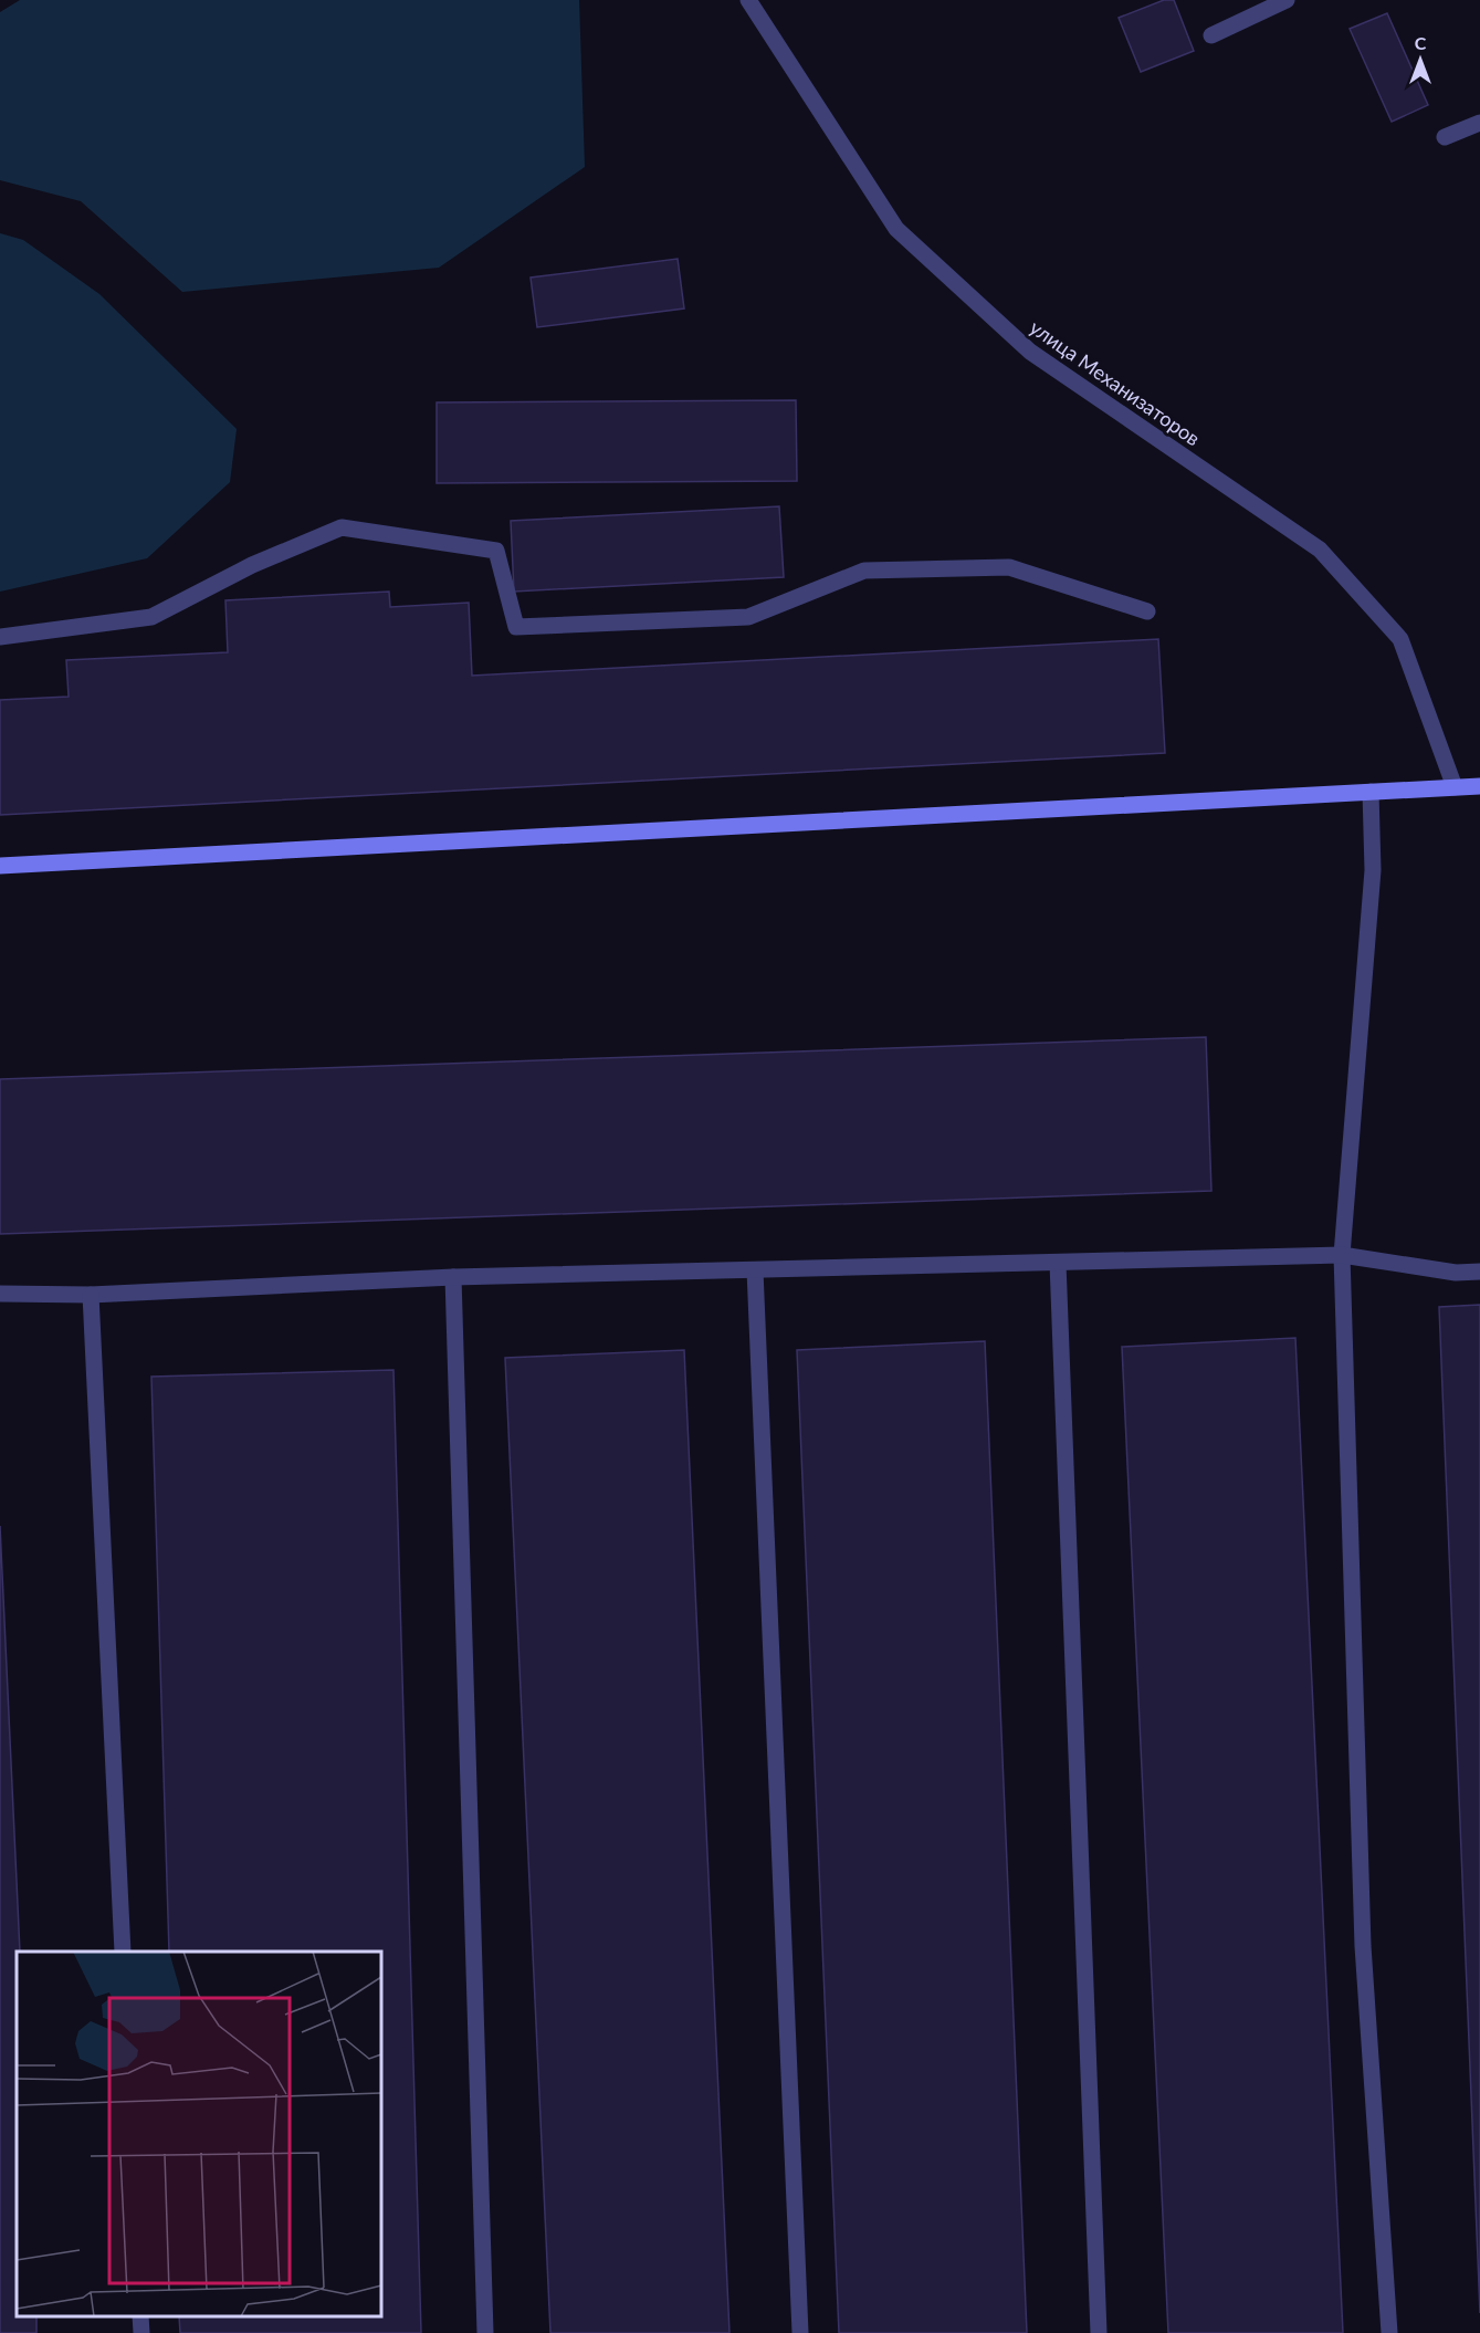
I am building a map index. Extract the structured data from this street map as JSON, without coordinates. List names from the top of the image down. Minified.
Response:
{"streets":{"street":["улица Механизаторов"]},"north":"top"}
